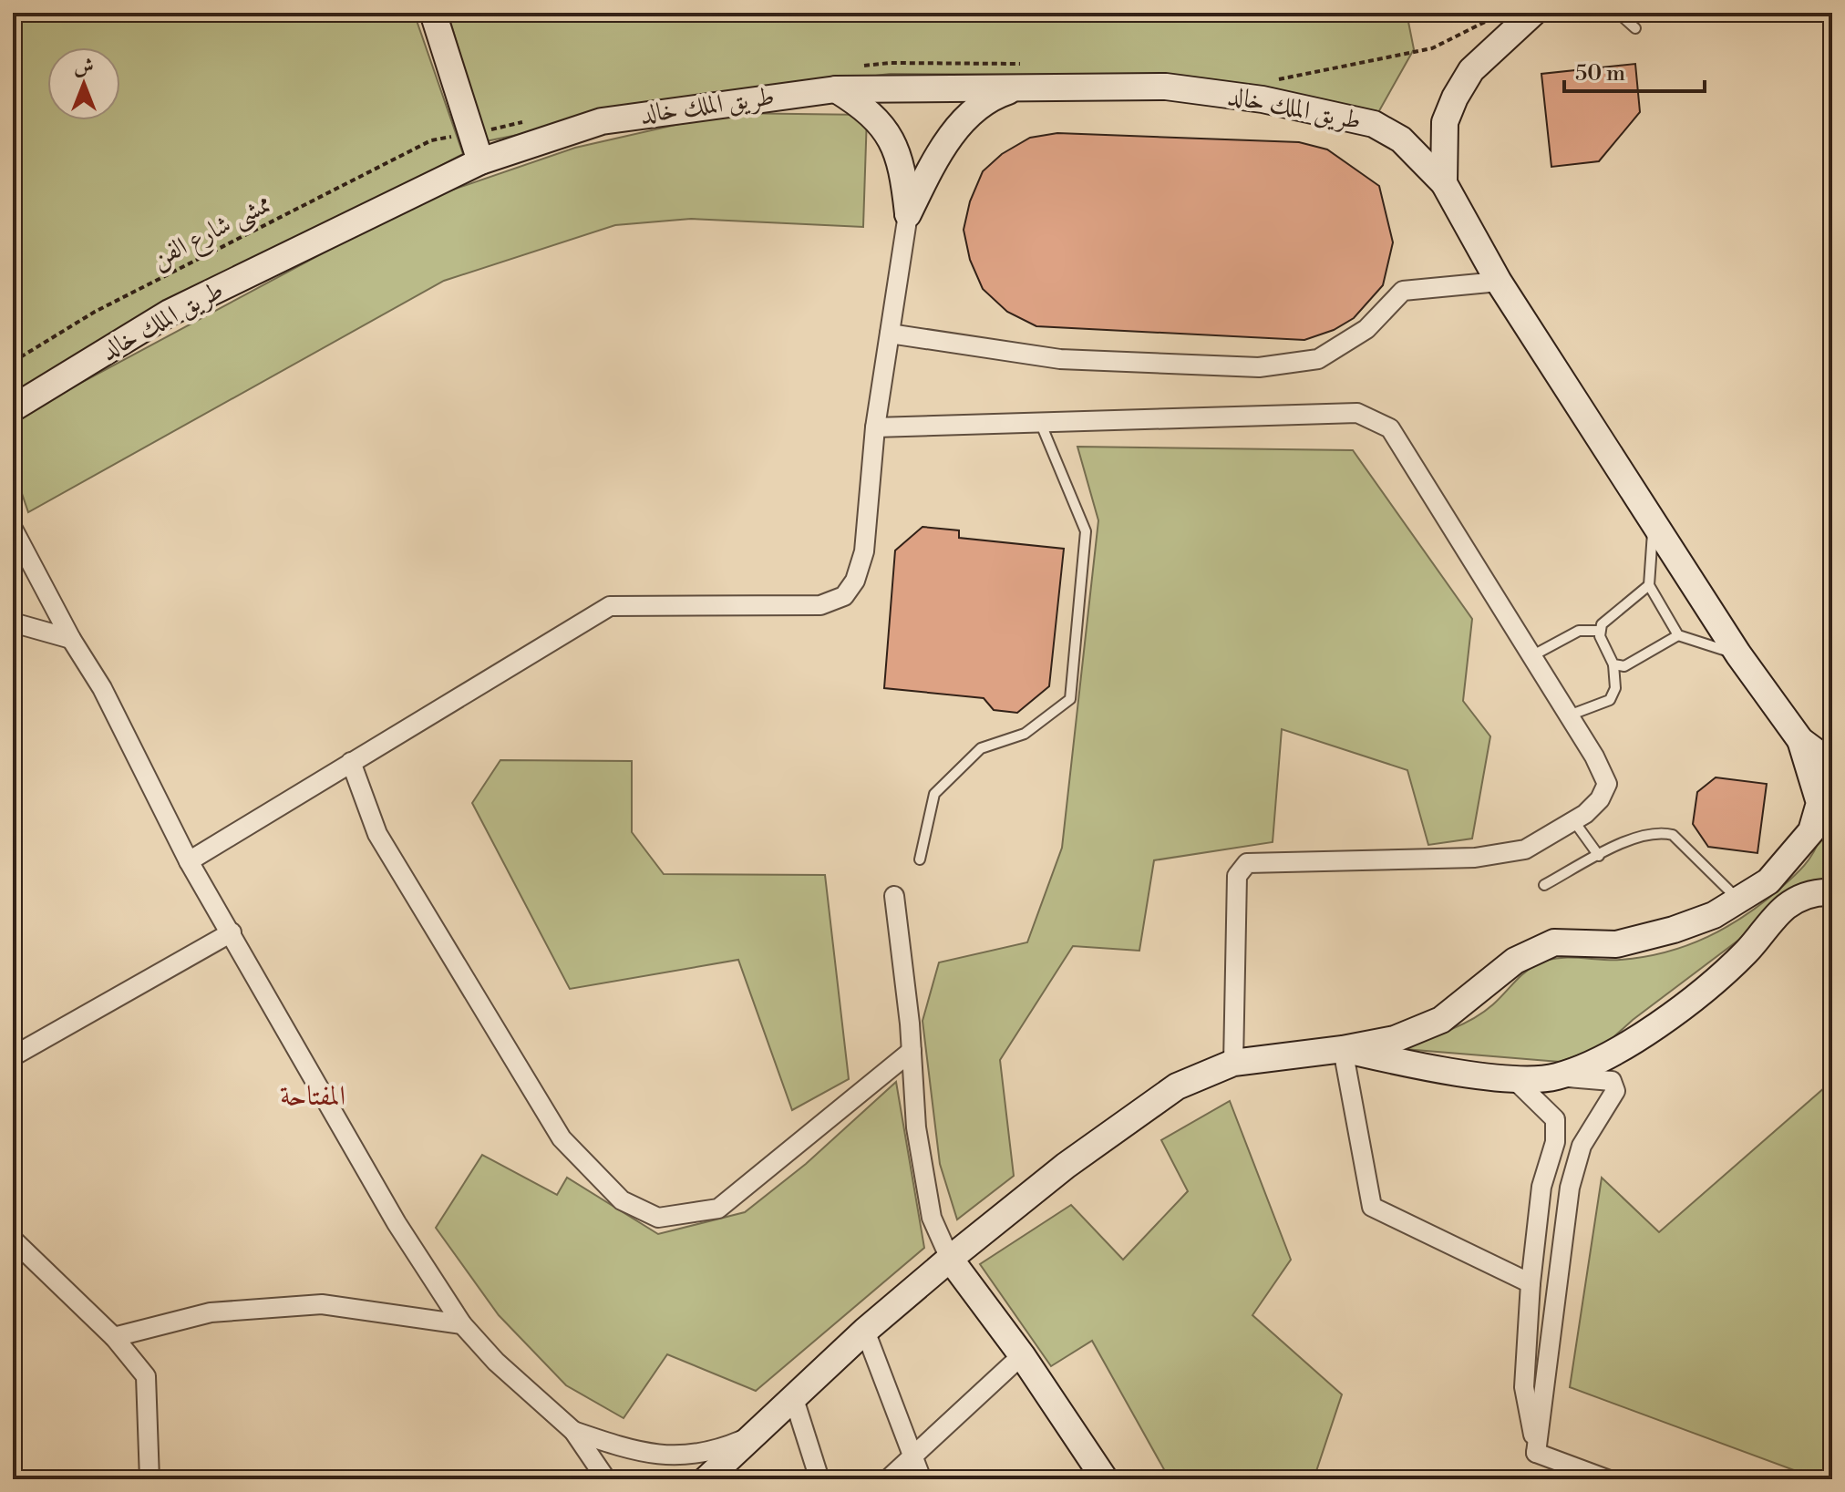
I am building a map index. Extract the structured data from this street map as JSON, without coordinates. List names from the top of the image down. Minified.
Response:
{"streets":{"street":["طريق الملك خالد"],"path":["ممشى شارع الفن"]},"districts":["المفتاحة"],"scale_bar":"50 m","north":"top"}
